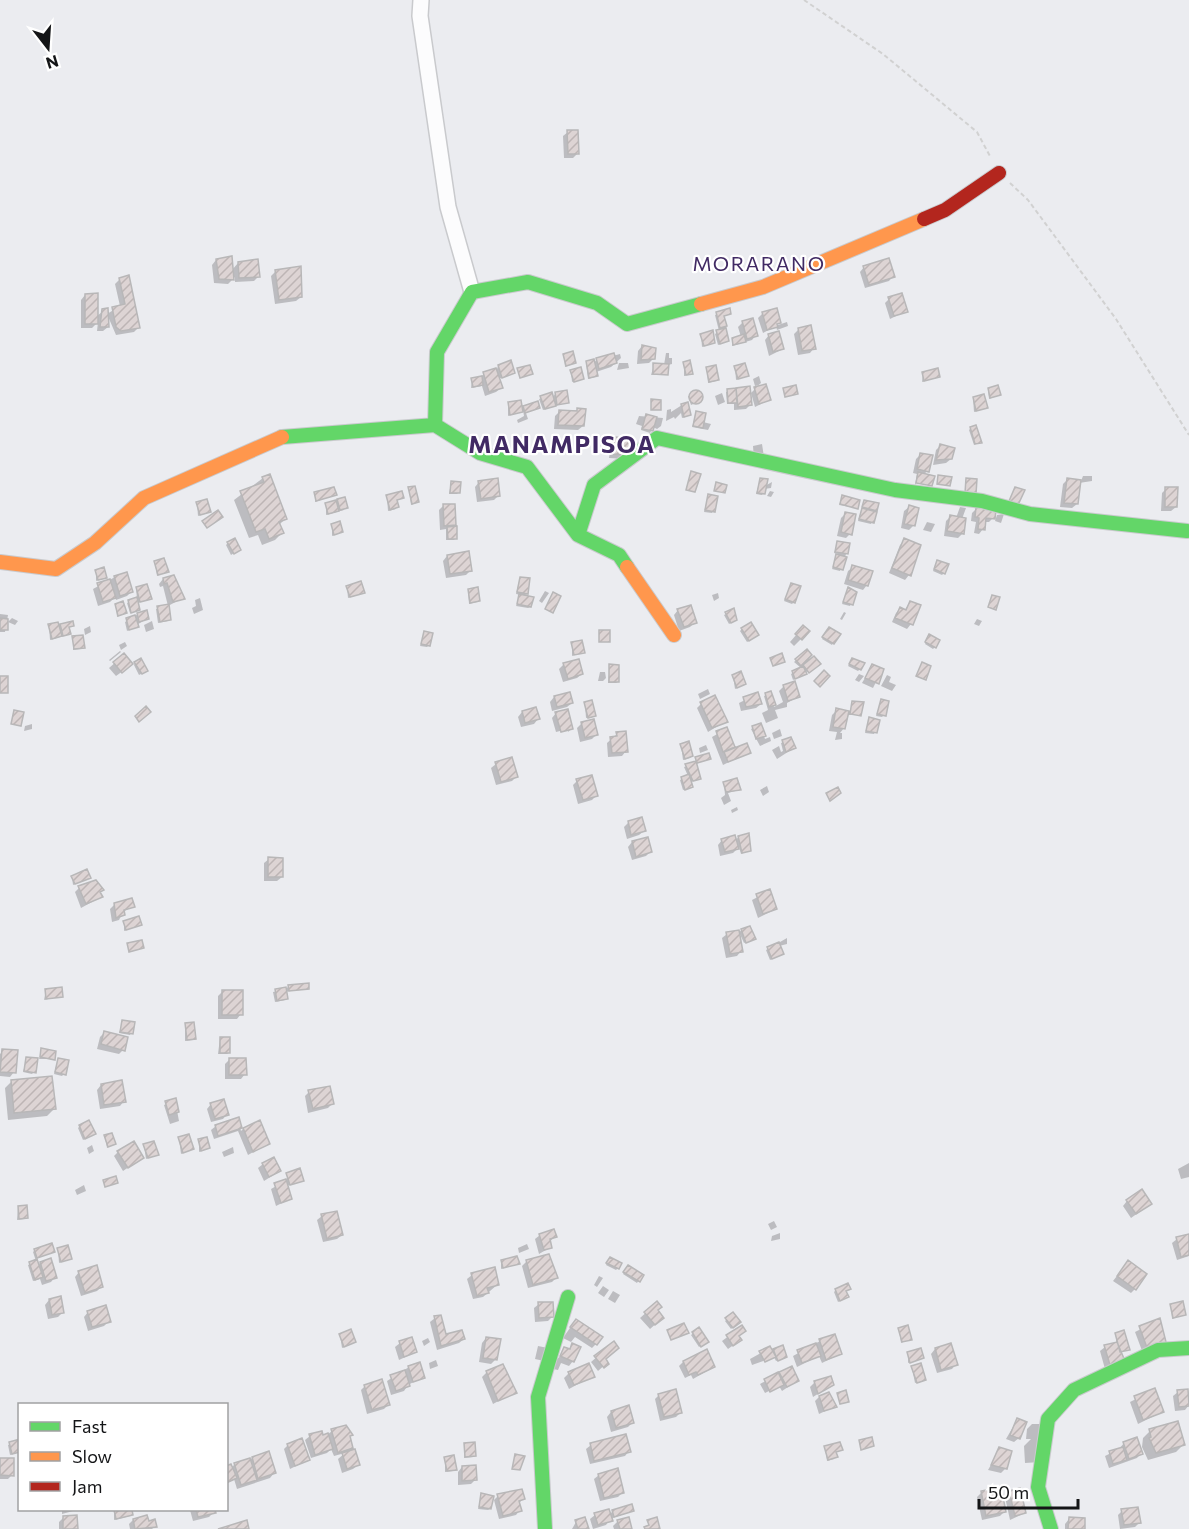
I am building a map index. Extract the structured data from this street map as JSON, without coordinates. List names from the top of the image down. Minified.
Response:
{"districts":["MORARANO","MANAMPISOA"],"legend":["Fast","Slow","Jam"],"scale_bar":"50 m","north":"bottom"}
